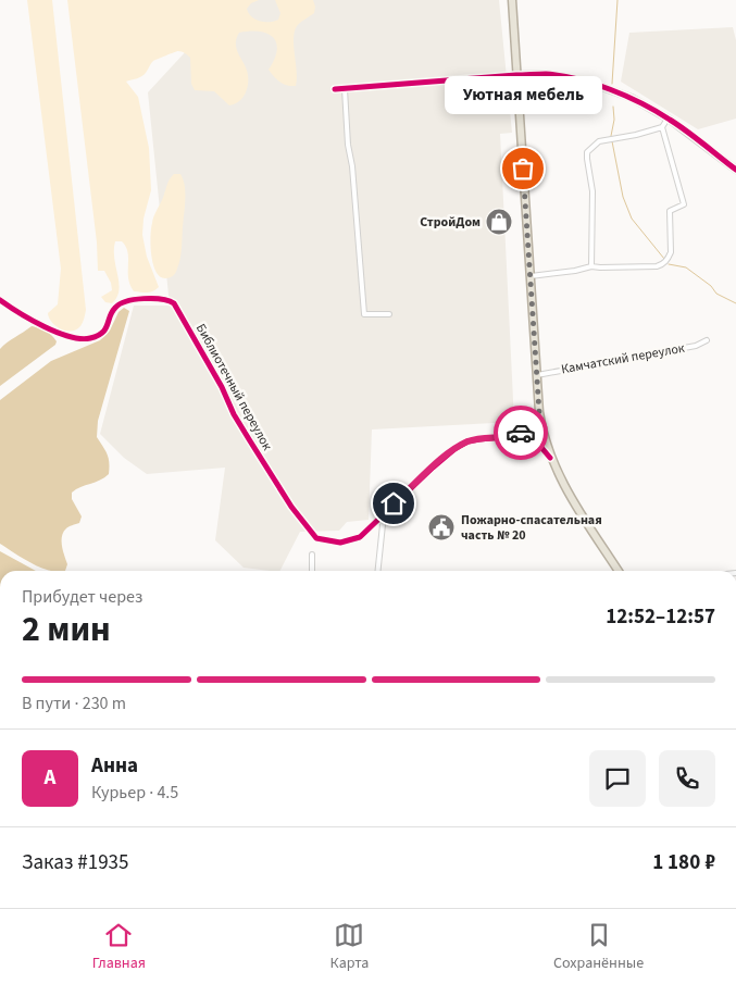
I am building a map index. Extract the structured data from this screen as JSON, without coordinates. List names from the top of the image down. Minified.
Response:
{"streets":{"street":["Камчатский переулок","Библиотечный переулок"]},"places":{"other":["Уютная мебель"],"shop":["СтройДом"],"public building":["Пожарно-спасательная часть № 20"]},"page":{"bubble":"Уютная мебель","heading":["2 мин","Прибудет через","12:52–12:57"],"panel":["Анна","Курьер · 4.5","Заказ #1935","1 180 ₽"],"bar":"В пути · 230 m","round":"А","tabs":["Главная","Карта","Сохранённые"]}}
